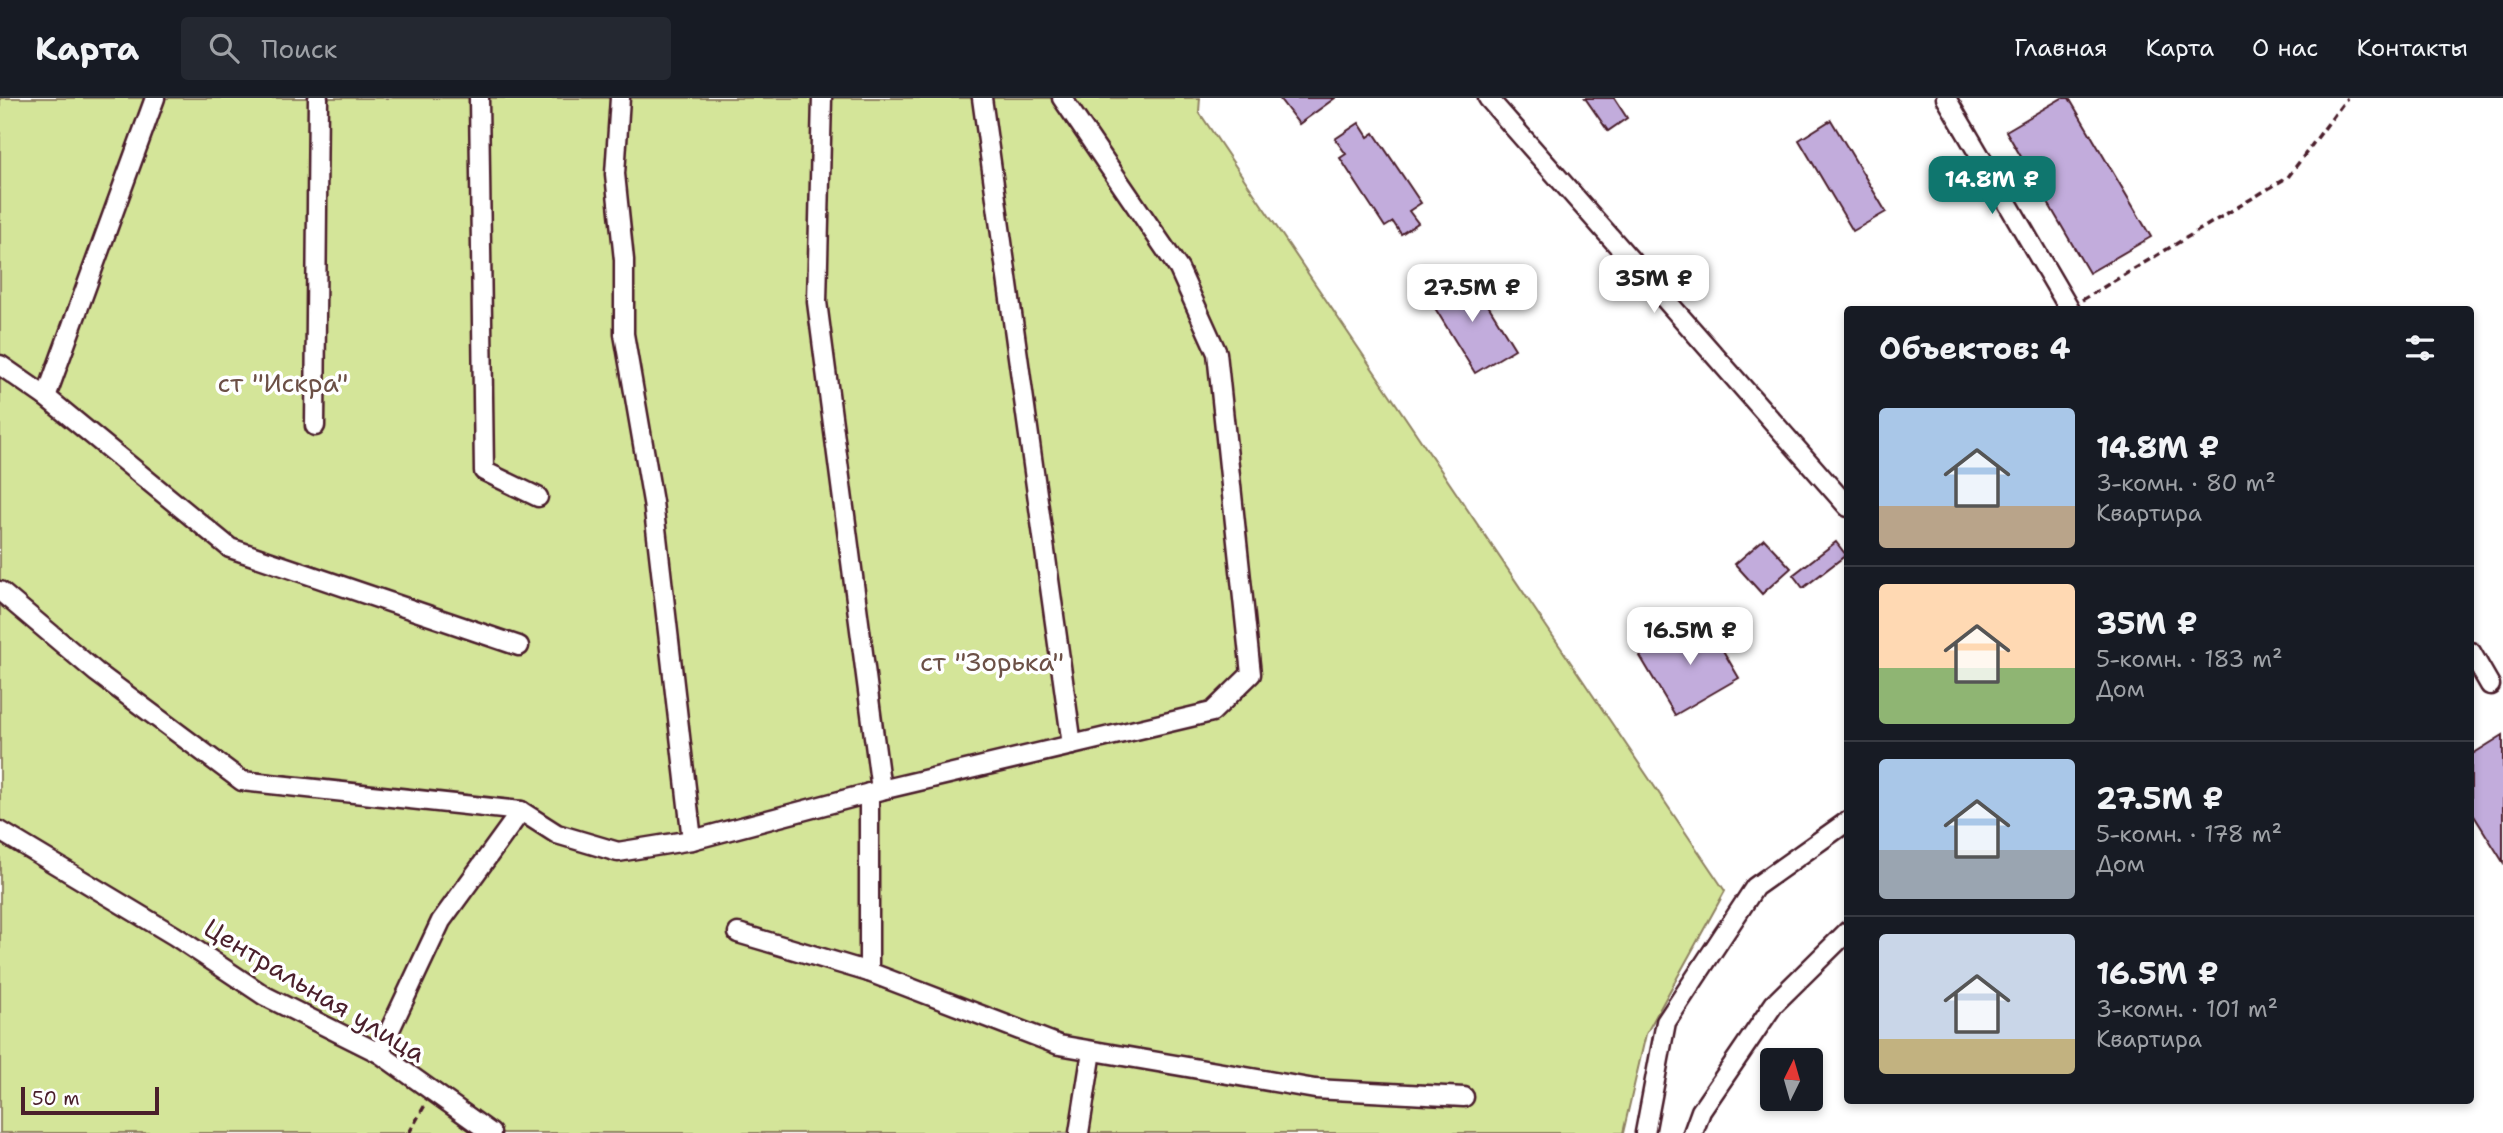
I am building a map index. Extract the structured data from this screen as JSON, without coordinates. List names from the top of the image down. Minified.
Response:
{"streets":{"street":["Центральная улица"]},"parks":["ст \"Искра\"","ст \"Зорька\""],"scale_bar":"50 m","north":"top","page":{"header":"Карта","search":"Поиск","nav":["Главная","Карта","О нас","Контакты"],"price":["14.8M ₽","35M ₽","27.5M ₽","16.5M ₽"],"heading":"Объектов: 4","list":[{"name":"14.8M ₽","note":"3-комн. · 80 m² · Квартира"},{"name":"35M ₽","note":"5-комн. · 183 m² · Дом"},{"name":"27.5M ₽","note":"5-комн. · 178 m² · Дом"},{"name":"16.5M ₽","note":"3-комн. · 101 m² · Квартира"}],"scale":"50 m"}}
